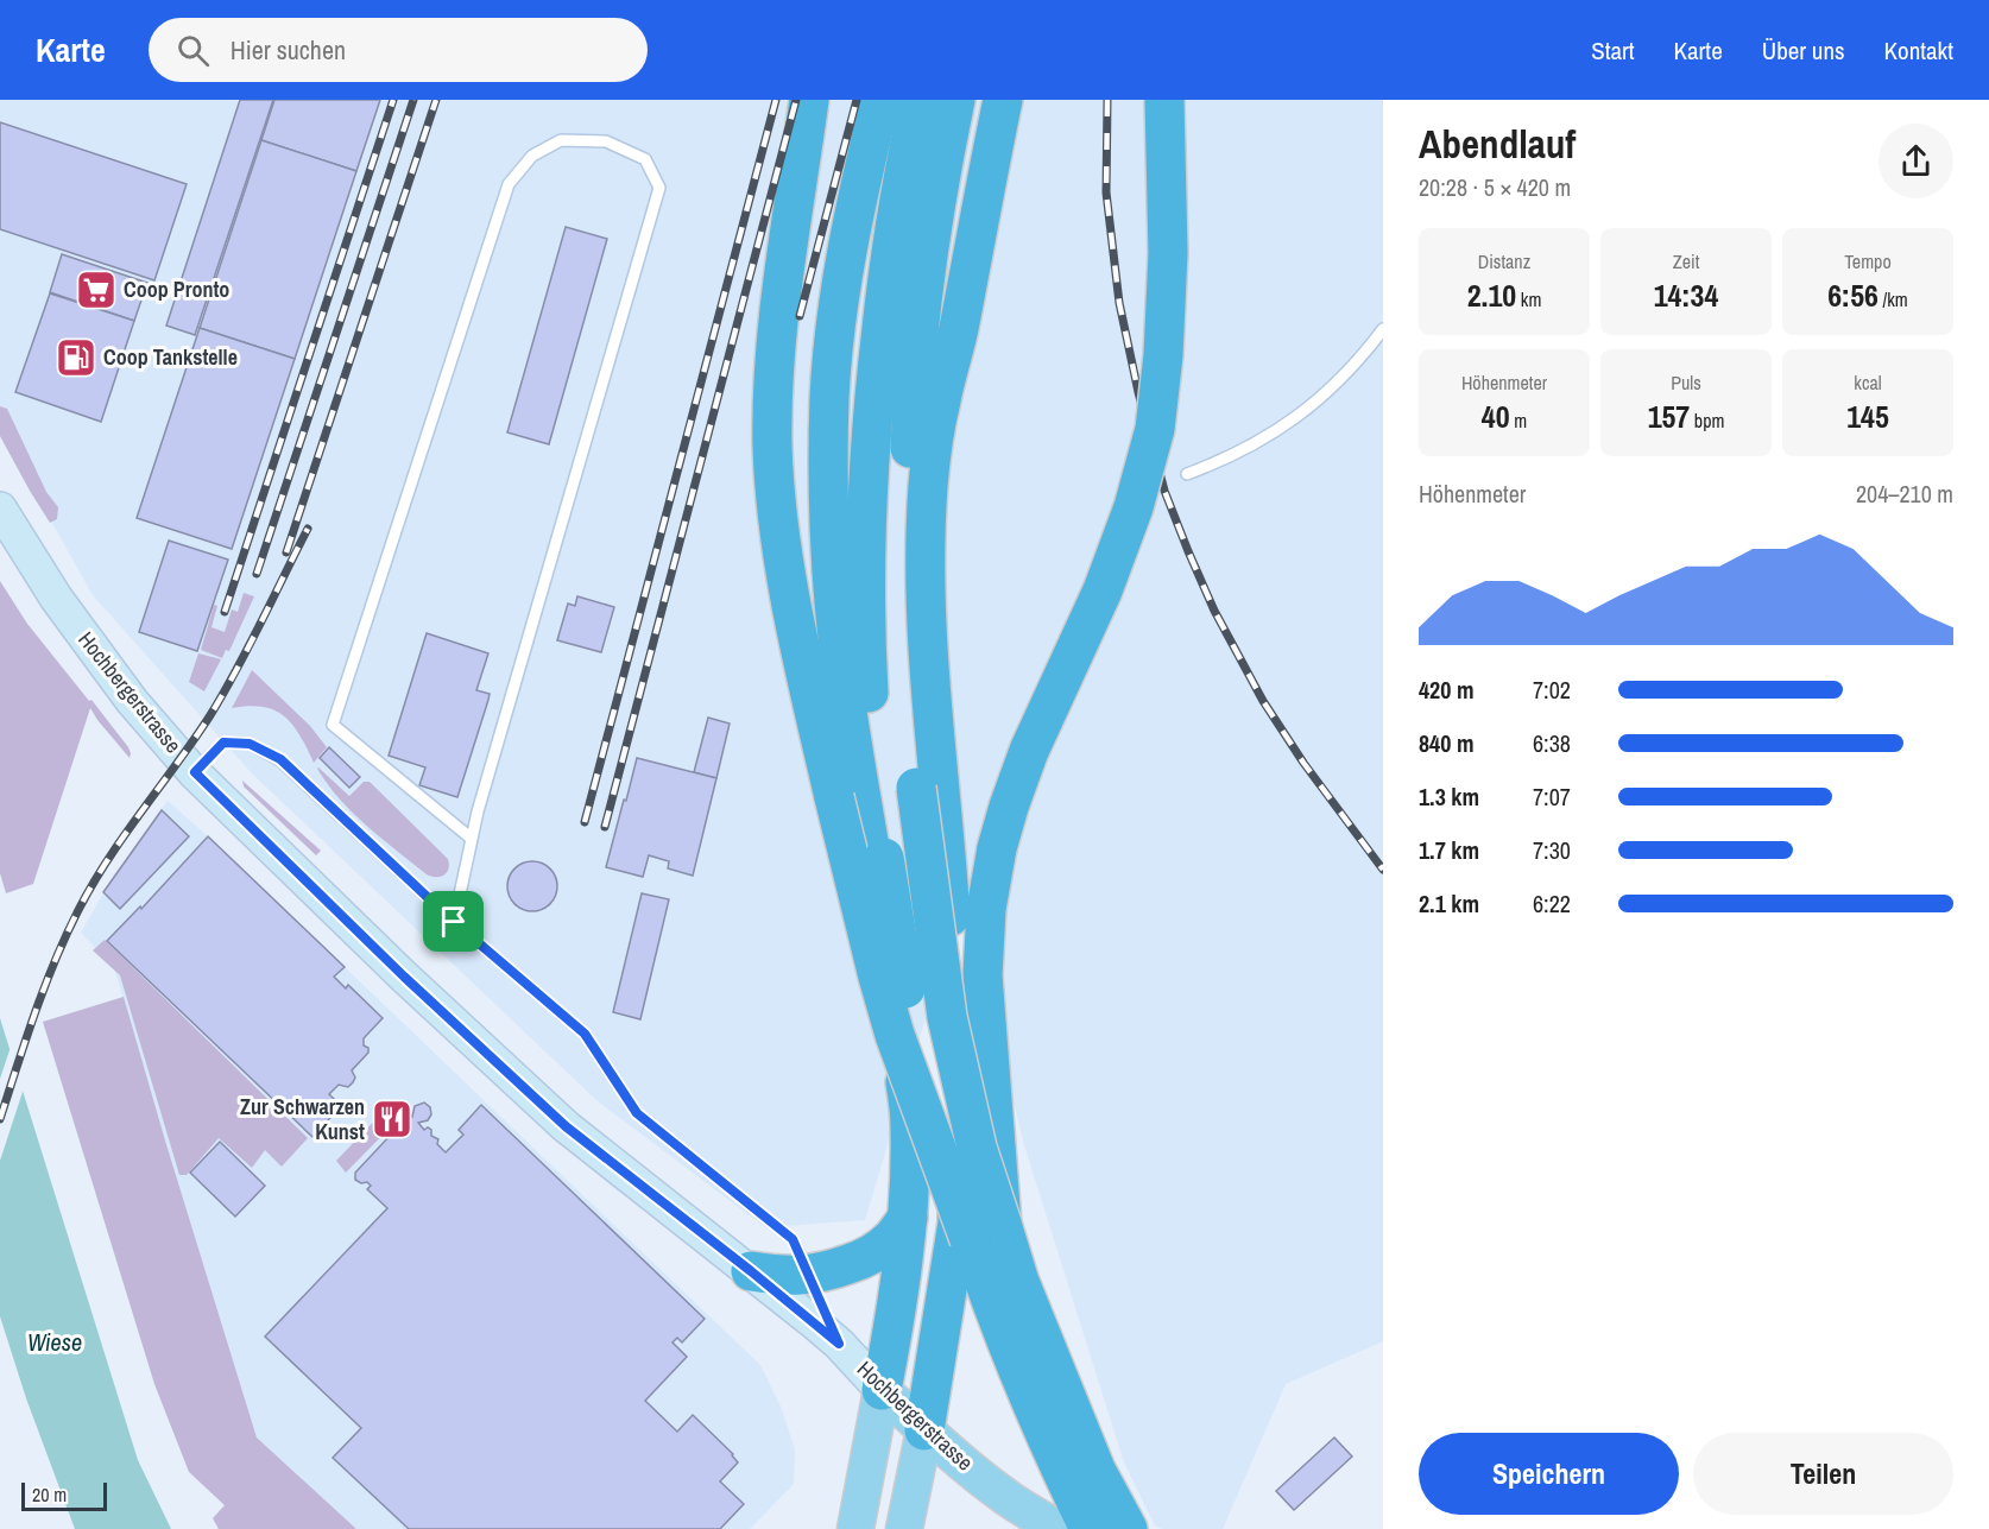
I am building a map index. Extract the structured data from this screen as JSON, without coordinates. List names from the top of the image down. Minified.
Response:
{"streets":{"main road":["Hochbergerstrasse"]},"water":["Wiese"],"places":{"supermarket":["Coop Pronto"],"fuel station":["Coop Tankstelle"],"restaurant":["Zur Schwarzen Kunst"]},"scale_bar":"20 m","page":{"header":"Karte","search":"Hier suchen","nav":["Start","Karte","Über uns","Kontakt"],"heading":["Abendlauf","20:28 · 5 × 420 m"],"stats":[["Distanz","2.10 km"],["Zeit","14:34"],["Tempo","6:56 /km"],["Höhenmeter","40 m"],["Puls","157 bpm"],["kcal","145"]],"chart":["Höhenmeter","204–210 m"],"list":[{"name":"420 m","note":"7:02"},{"name":"840 m","note":"6:38"},{"name":"1.3 km","note":"7:07"},{"name":"1.7 km","note":"7:30"},{"name":"2.1 km","note":"6:22"}],"buttons":["Speichern","Teilen"],"scale":"20 m"}}
